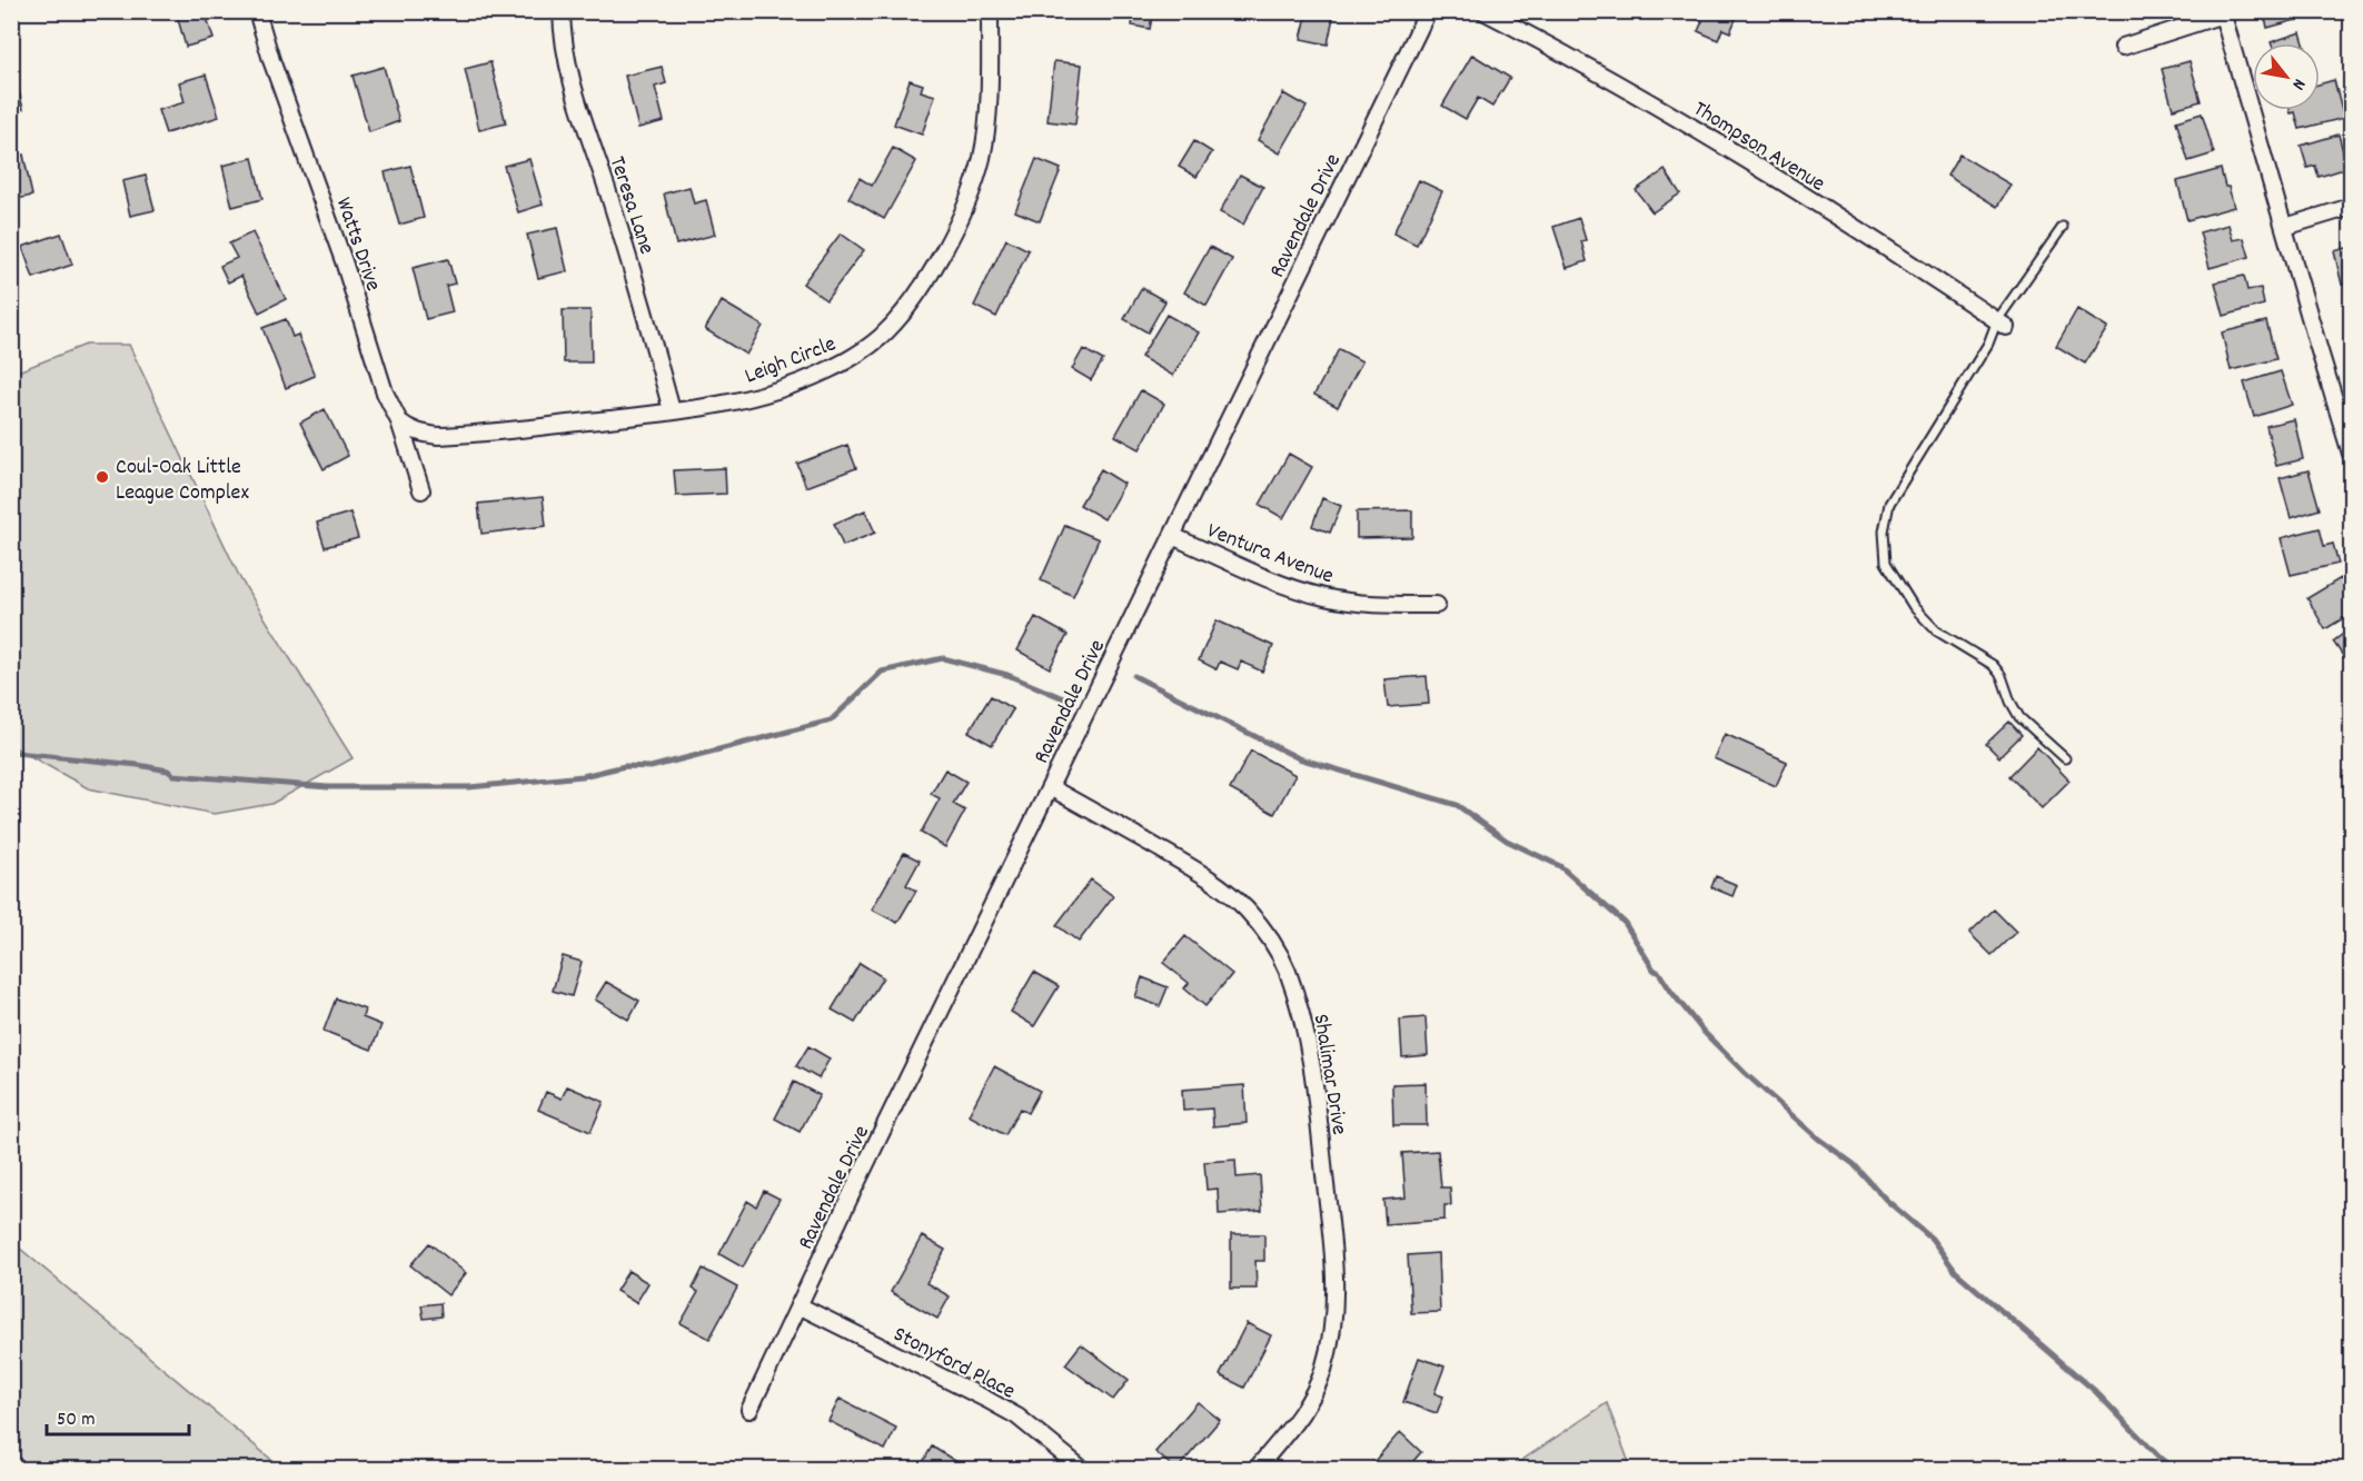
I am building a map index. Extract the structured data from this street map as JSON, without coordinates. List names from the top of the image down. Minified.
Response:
{"streets":{"street":["Thompson Avenue","Teresa Lane","Ravendale Drive","Watts Drive","Leigh Circle","Ventura Avenue","Shalimar Drive","Stonyford Place"]},"crossings":[["Teresa Lane","Leigh Circle"],["Ravendale Drive","Ventura Avenue"],["Ravendale Drive","Shalimar Drive"],["Ravendale Drive","Stonyford Place"],["Watts Drive","Leigh Circle"]],"places":["Coul-Oak Little League Complex"],"scale_bar":"50 m","north":"bottom right"}
